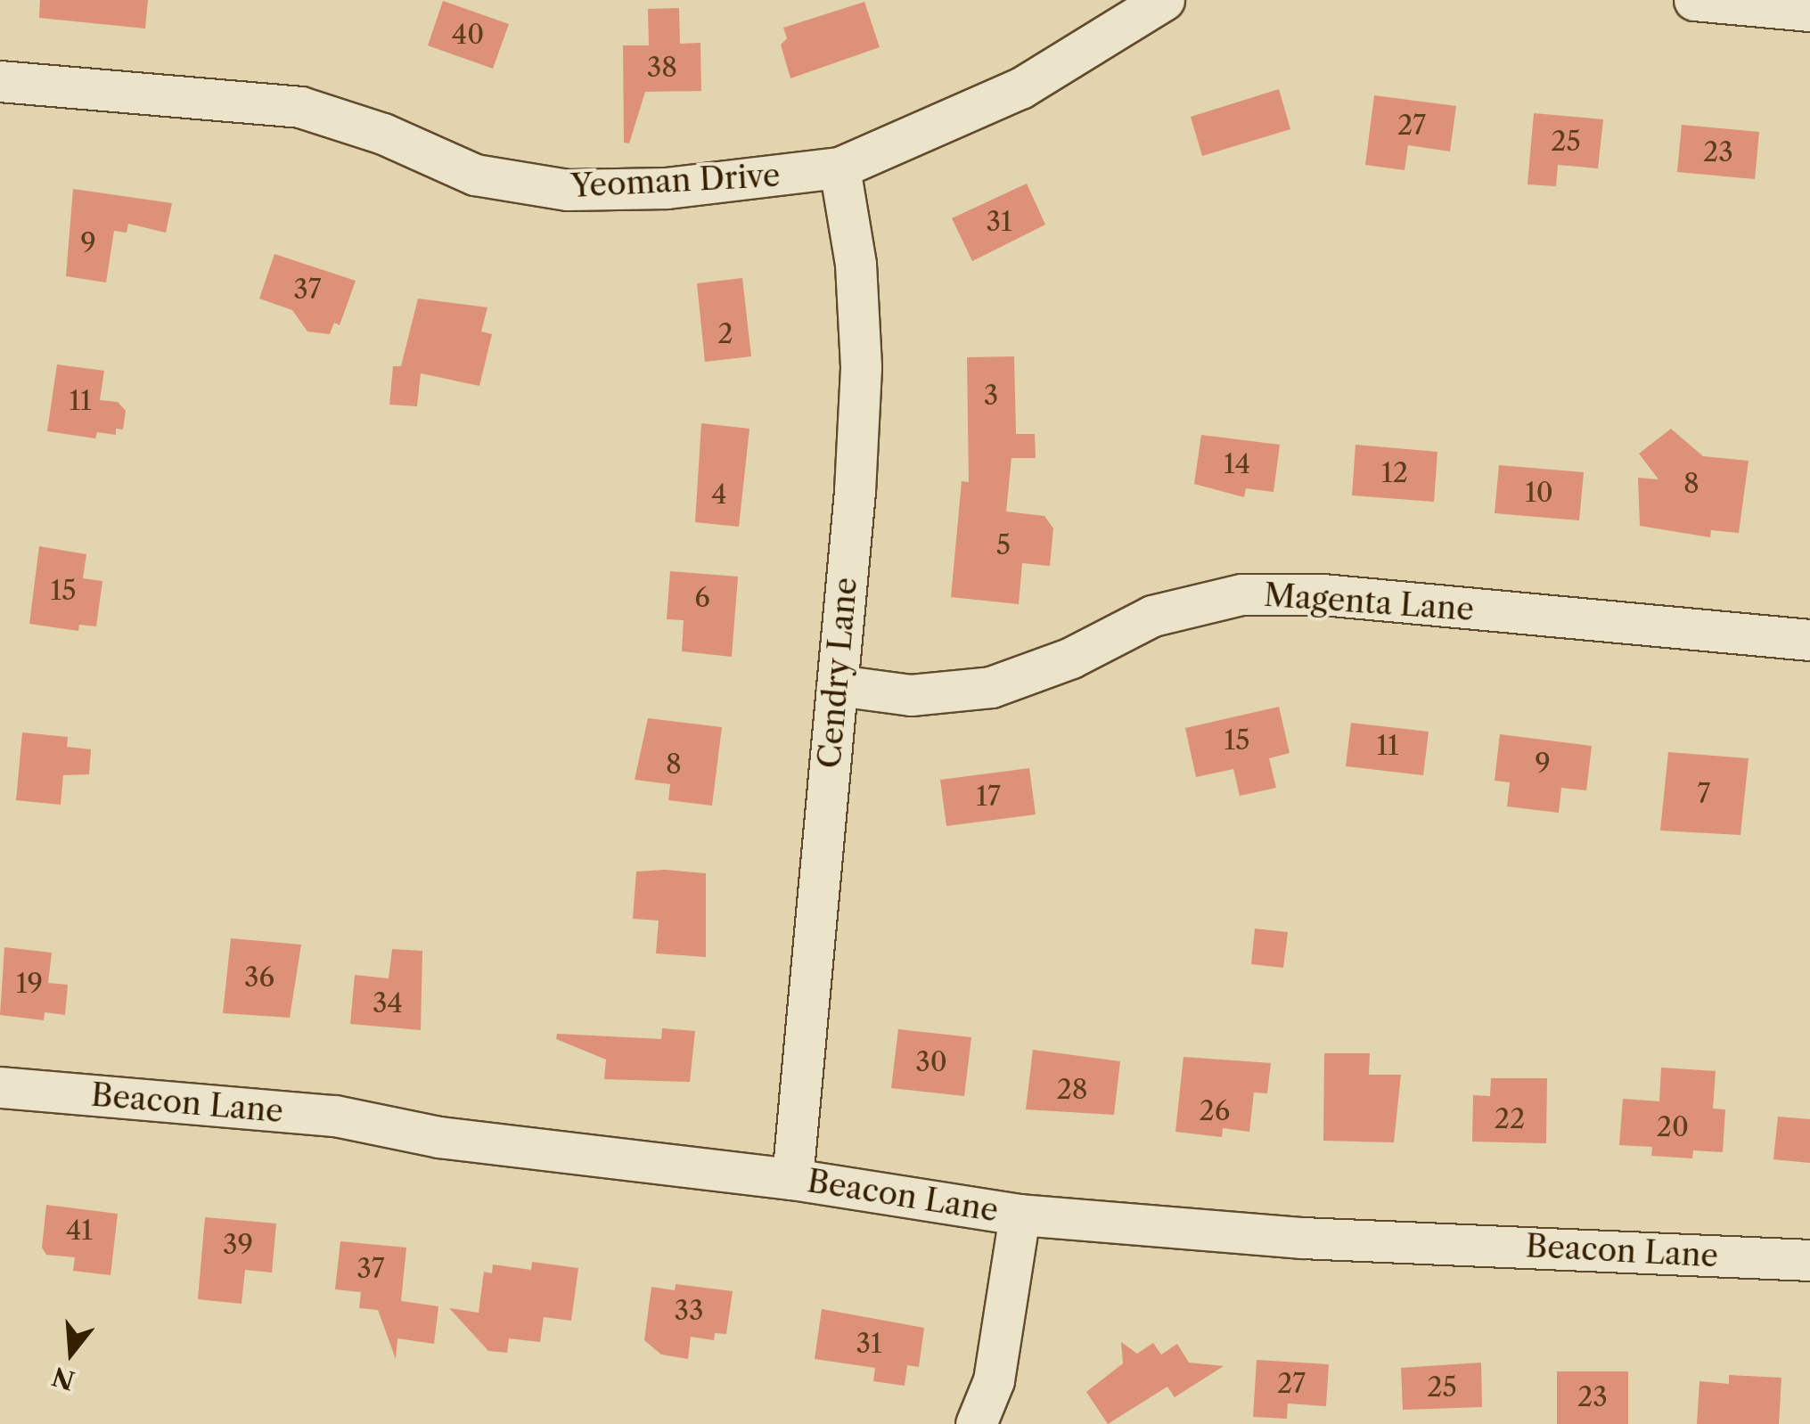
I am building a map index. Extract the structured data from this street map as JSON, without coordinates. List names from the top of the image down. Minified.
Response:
{"streets":{"street":["Yeoman Drive","Magenta Lane","Cendry Lane","Beacon Lane"]},"crossings":[["Yeoman Drive","Cendry Lane"],["Magenta Lane","Cendry Lane"],["Cendry Lane","Beacon Lane"]],"house_numbers":["40","38","27","25","23","31","9","37","2","3","11","14","12","8","10","4","5","15","6","15","11","9","8","7","17","36","19","34","30","28","26","22","20","41","39","37","33","31","27","25","23"],"north":"bottom"}
